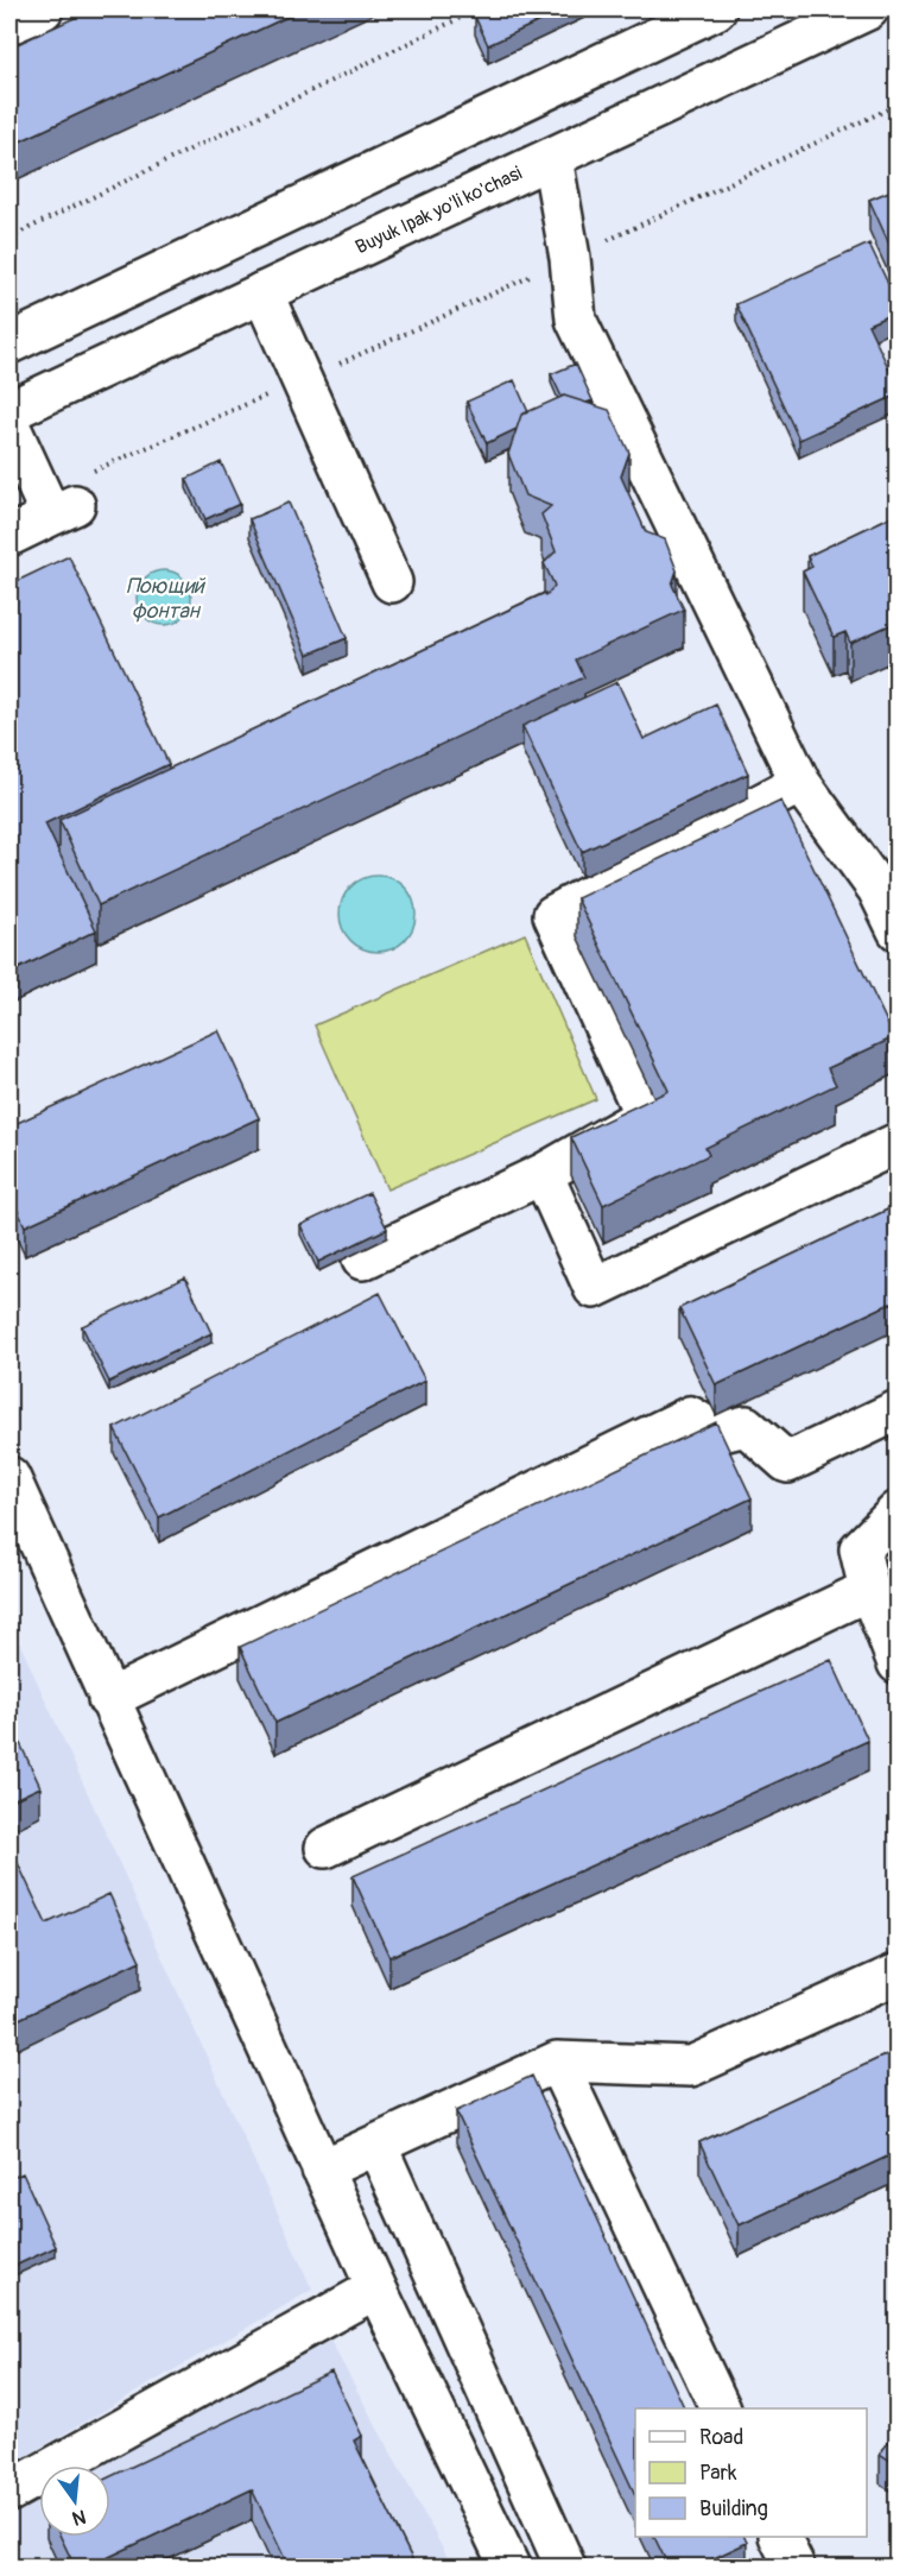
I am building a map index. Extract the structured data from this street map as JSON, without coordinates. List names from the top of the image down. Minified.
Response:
{"streets":{"street":["Buyuk Ipak yo'li ko'chasi"]},"water":["Поющий фонтан"],"legend":["Road","Park","Building"],"north":"bottom"}
